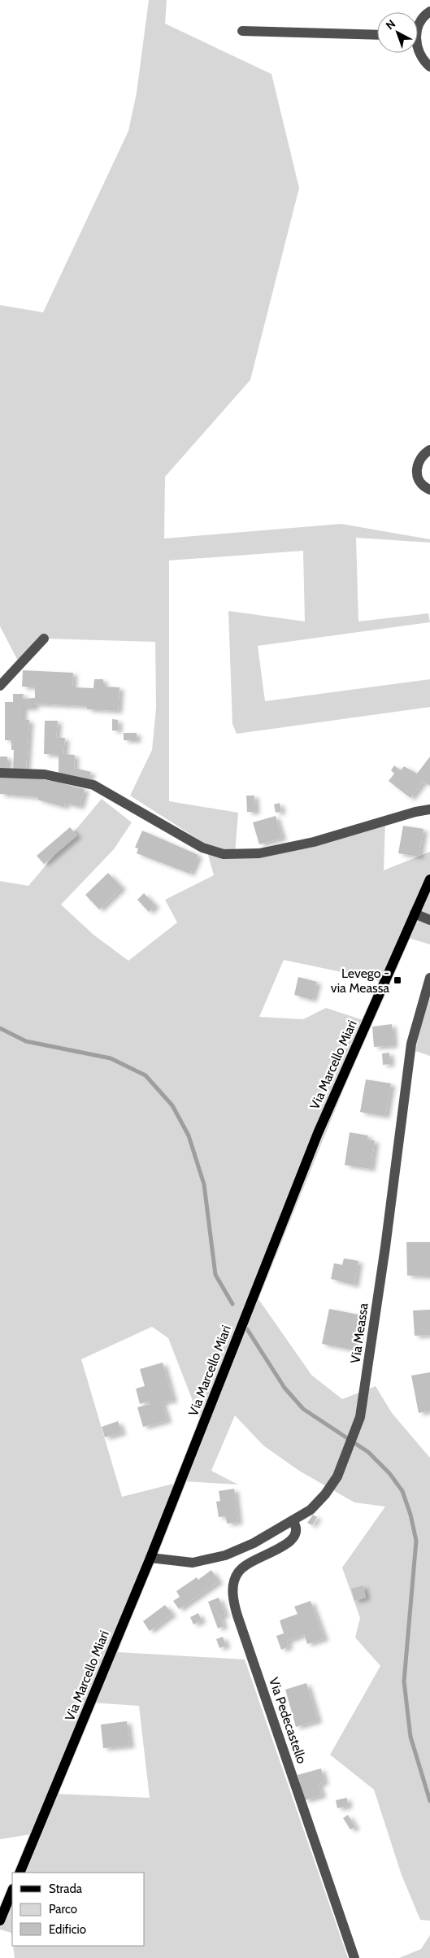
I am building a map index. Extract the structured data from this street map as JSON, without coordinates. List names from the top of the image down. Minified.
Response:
{"streets":{"main road":["Via Marcello Miari"],"street":["Via Meassa","Via Pedecastello"]},"crossings":[["Via Marcello Miari","Via Meassa"],["Via Meassa","Via Pedecastello"]],"places":{"transit":["Levego - via Meassa"]},"legend":["Strada","Parco","Edificio"],"north":"top left"}
